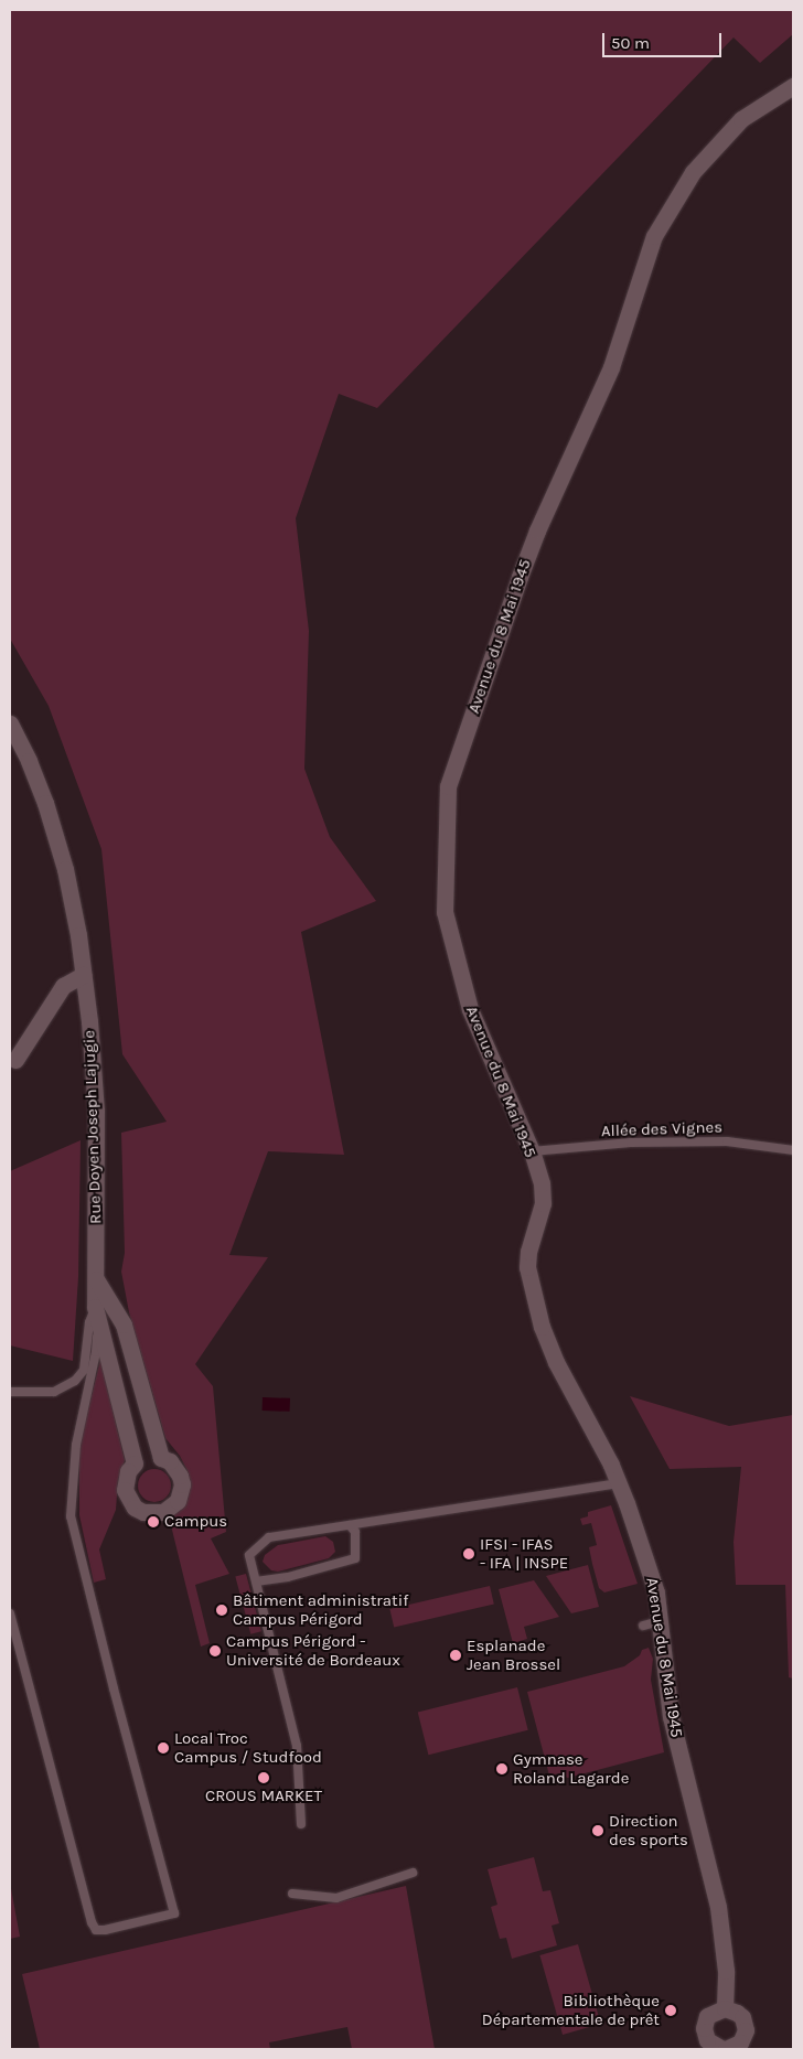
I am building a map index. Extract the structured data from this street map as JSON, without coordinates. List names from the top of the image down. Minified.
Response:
{"streets":{"street":["Avenue du 8 Mai 1945","Rue Doyen Joseph Lajugie"],"lane":["Allée des Vignes"]},"crossings":[["Avenue du 8 Mai 1945","Allée des Vignes"]],"places":["Campus","IFSI - IFAS - IFA | INSPE","Bâtiment administratif Campus Périgord","Campus Périgord - Université de Bordeaux","Esplanade Jean Brossel","Local Troc Campus / Studfood","Gymnase Roland Lagarde","CROUS MARKET","Direction des sports","Bibliothèque Départementale de prêt"],"scale_bar":"50 m"}
